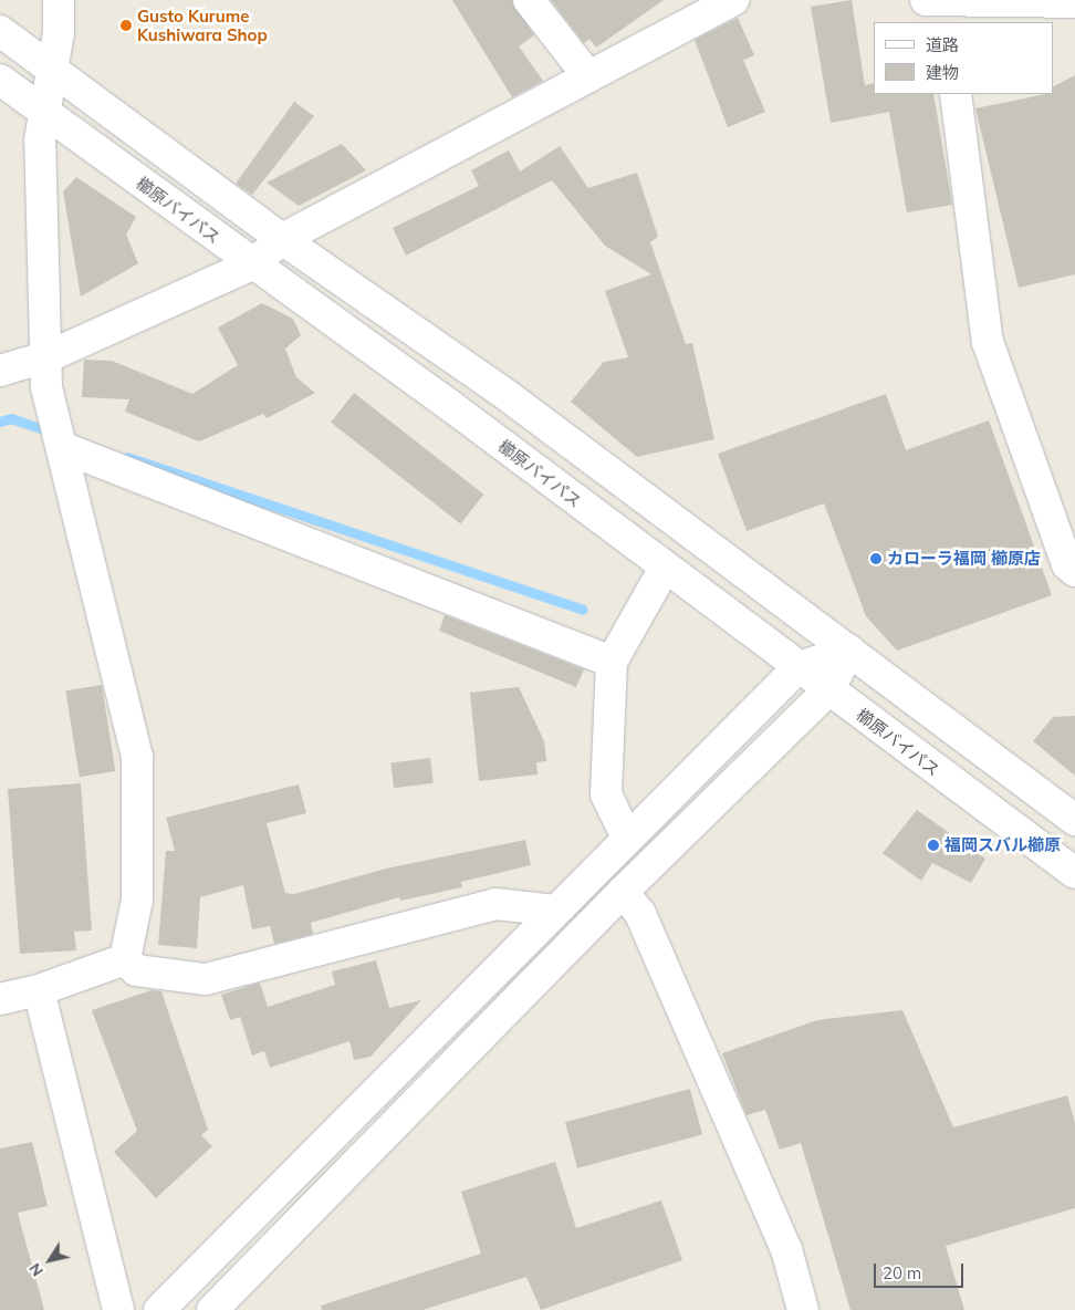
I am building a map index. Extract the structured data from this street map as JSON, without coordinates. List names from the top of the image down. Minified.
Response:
{"streets":{"street":["櫛原バイパス"]},"places":["Gusto Kurume Kushiwara Shop","カローラ福岡 櫛原店","福岡スバル櫛原"],"legend":["道路","建物"],"scale_bar":"20 m","north":"bottom left"}
